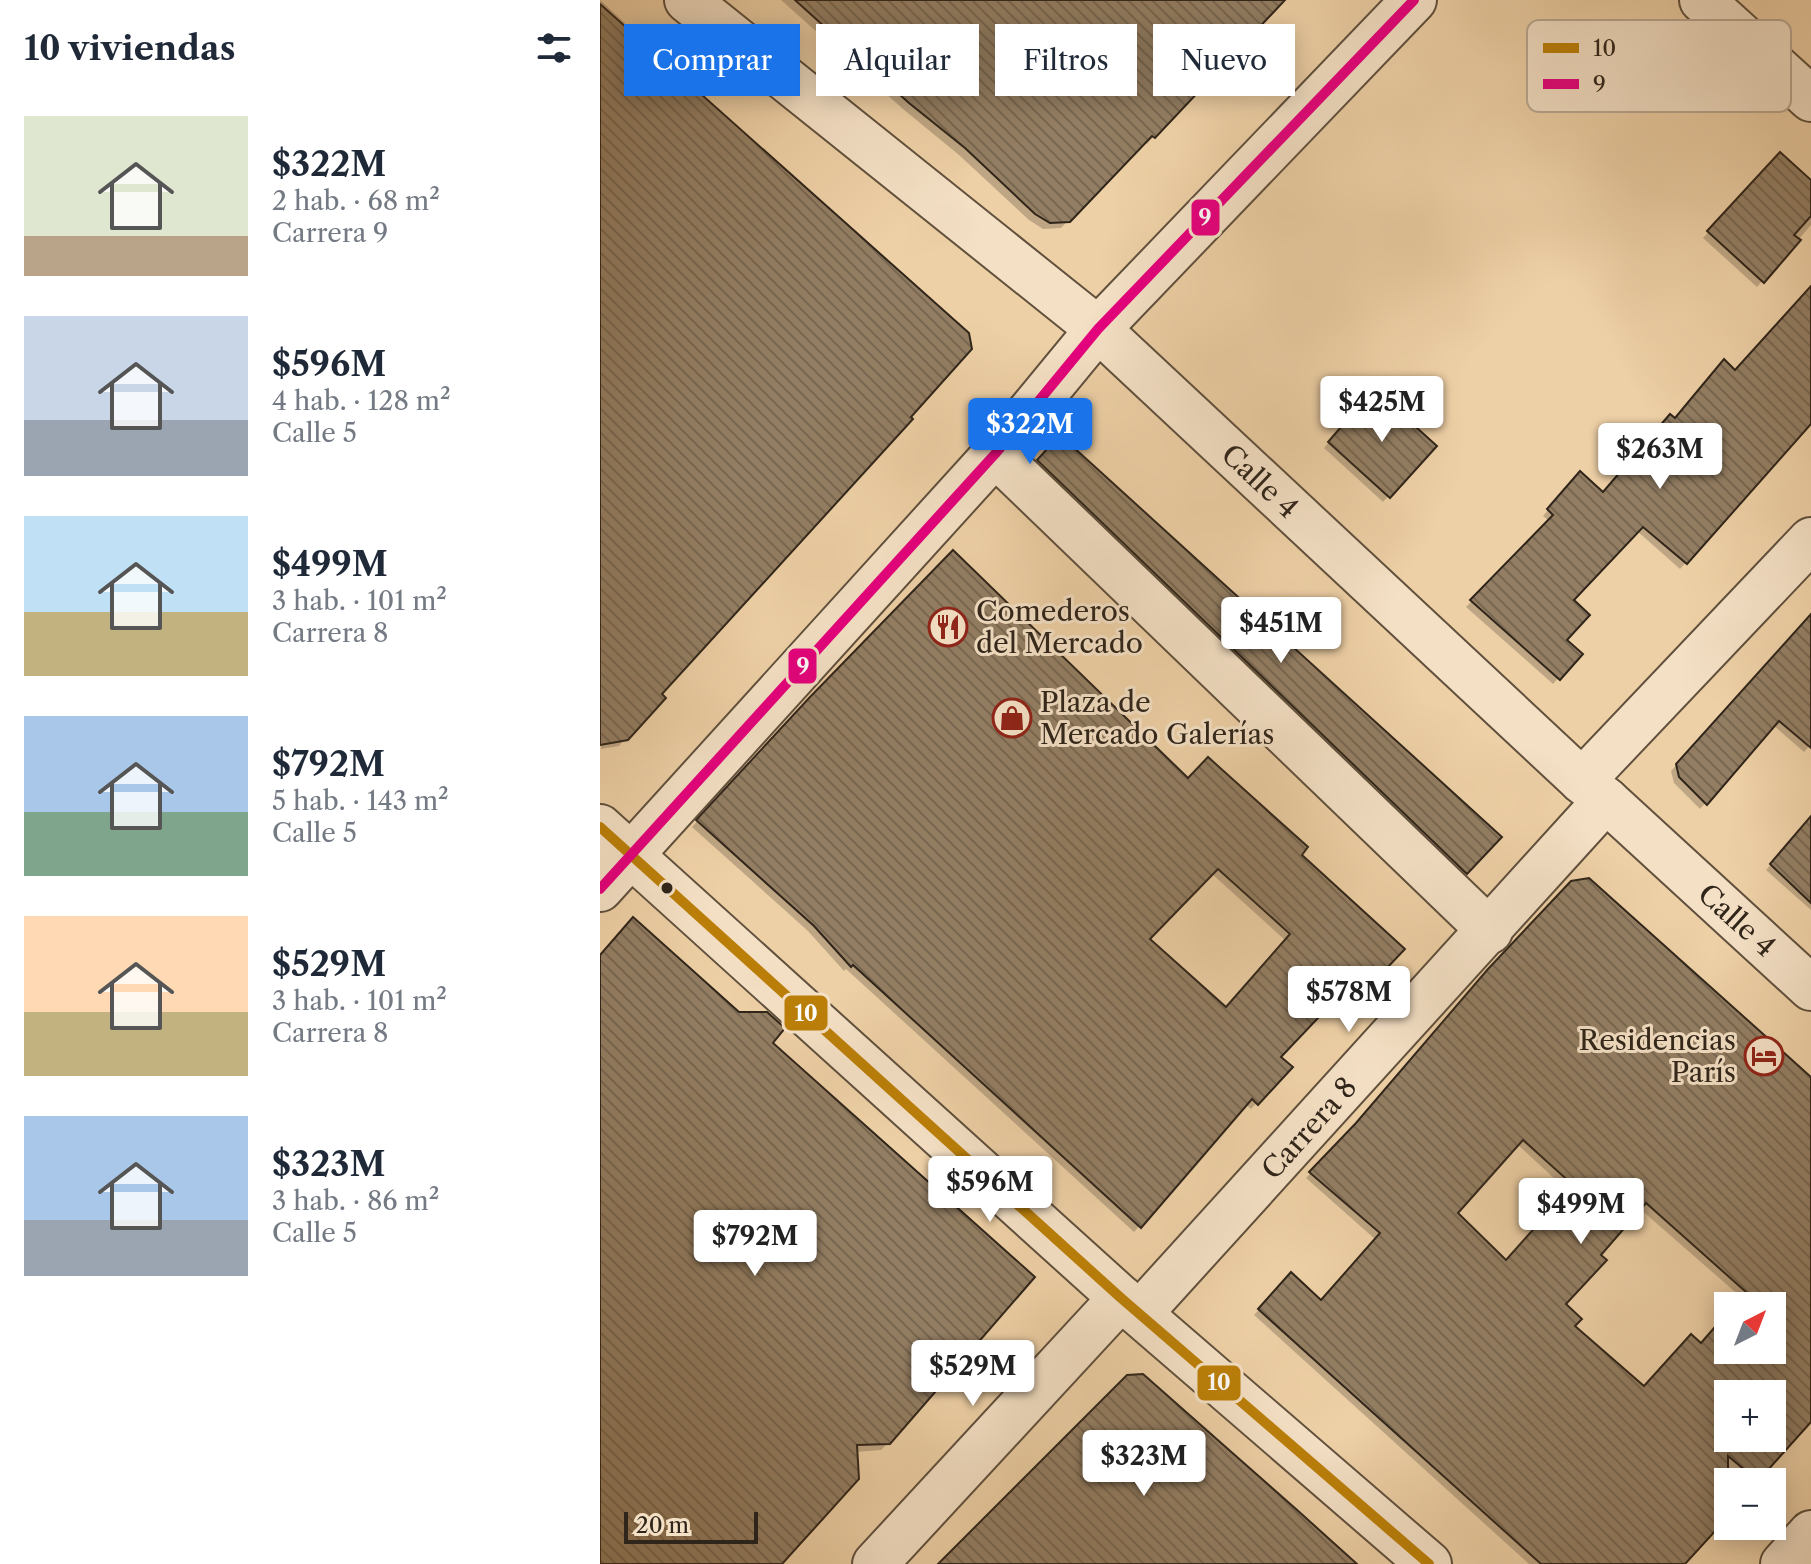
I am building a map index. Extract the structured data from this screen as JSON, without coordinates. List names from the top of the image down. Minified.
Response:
{"streets":{"street":["Calle 4","Carrera 8"]},"crossings":[["Calle 4","Carrera 8"]],"places":{"restaurant":["Comederos del Mercado"],"shop":["Plaza de Mercado Galerías"],"hotel":["Residencias París"]},"lines":["transit line 9","transit line 10"],"legend":["10","9"],"scale_bar":"20 m","north":"top right","page":{"heading":"10 viviendas","chip":["Comprar","Alquilar","Filtros","Nuevo"],"list":[{"name":"$322M","note":"2 hab. · 68 m² · Carrera 9"},{"name":"$596M","note":"4 hab. · 128 m² · Calle 5"},{"name":"$499M","note":"3 hab. · 101 m² · Carrera 8"},{"name":"$792M","note":"5 hab. · 143 m² · Calle 5"},{"name":"$529M","note":"3 hab. · 101 m² · Carrera 8"},{"name":"$323M","note":"3 hab. · 86 m² · Calle 5"}],"price":["$425M","$322M","$263M","$451M","$578M","$596M","$499M","$792M","$529M","$323M"],"map_buttons":["+","−"],"scale":"20 m"}}
